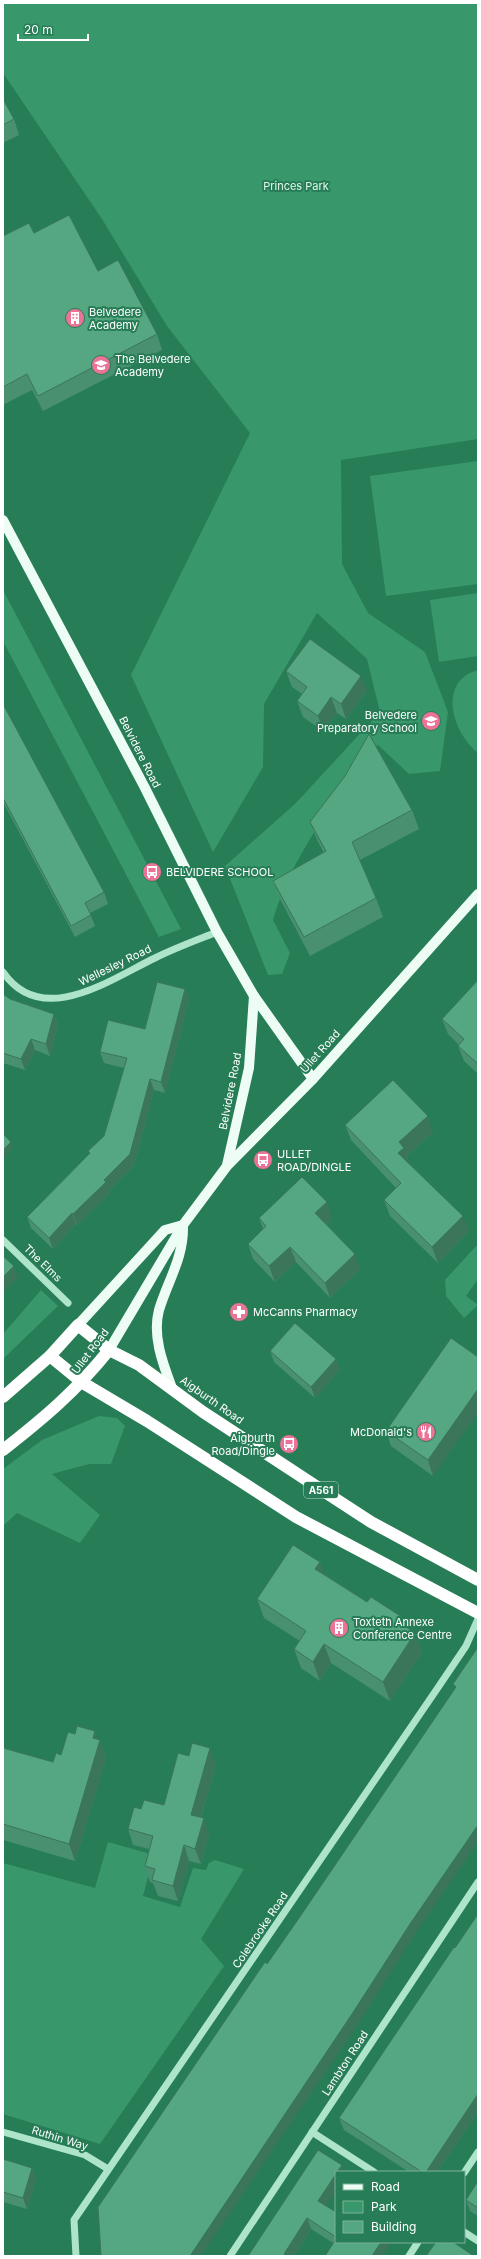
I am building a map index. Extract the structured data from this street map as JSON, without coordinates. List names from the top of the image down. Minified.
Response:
{"streets":{"highway":["Ullet Road","Aigburth Road","A561"],"main road":["Belvidere Road"],"street":["Wellesley Road","The Elms","Colebrooke Road","Lambton Road","Ruthin Way"]},"crossings":[["Belvidere Road","Wellesley Road"],["Belvidere Road","Ullet Road"],["Ullet Road","Aigburth Road"],["Colebrooke Road","Ruthin Way"]],"parks":["Princes Park"],"places":{"building":["Belvedere Academy","Toxteth Annexe Conference Centre"],"school or university":["The Belvedere Academy","Belvedere Preparatory School"],"bus stop":["BELVIDERE SCHOOL","ULLET ROAD/DINGLE","Aigburth Road/Dingle"],"pharmacy":["McCanns Pharmacy"],"restaurant":["McDonald's"]},"legend":["Road","Park","Building"],"scale_bar":"20 m"}
